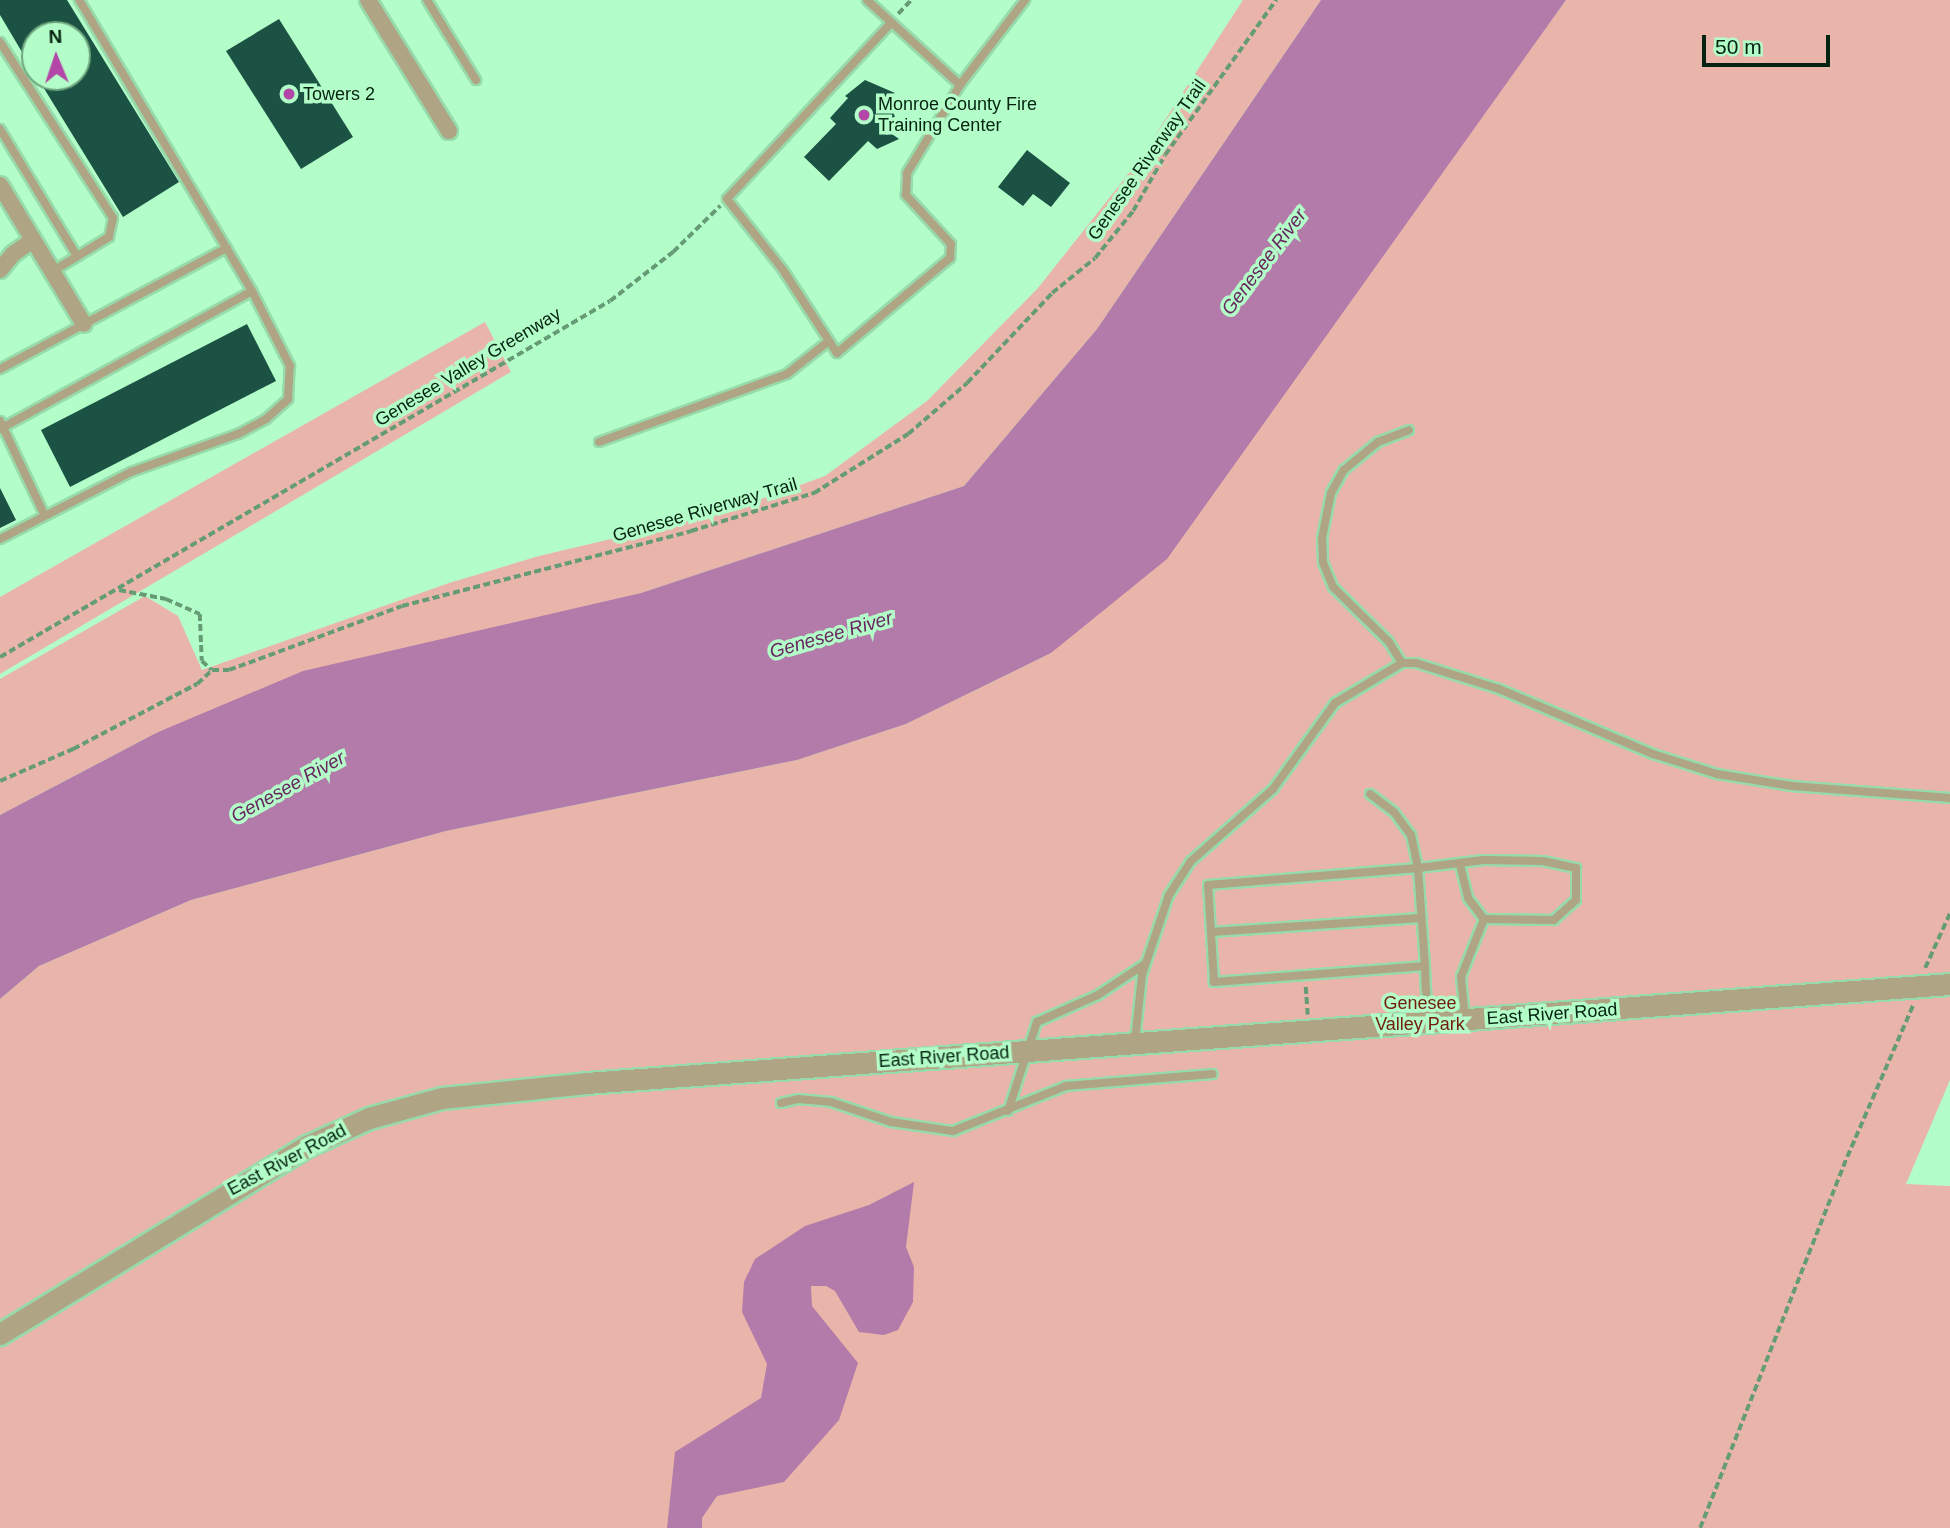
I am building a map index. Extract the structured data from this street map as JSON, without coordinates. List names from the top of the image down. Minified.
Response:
{"streets":{"street":["East River Road"],"path":["Genesee Riverway Trail","Genesee Valley Greenway"]},"water":["Genesee River"],"parks":["Genesee Valley Park"],"places":["Towers 2","Monroe County Fire Training Center"],"scale_bar":"50 m","north":"top"}
